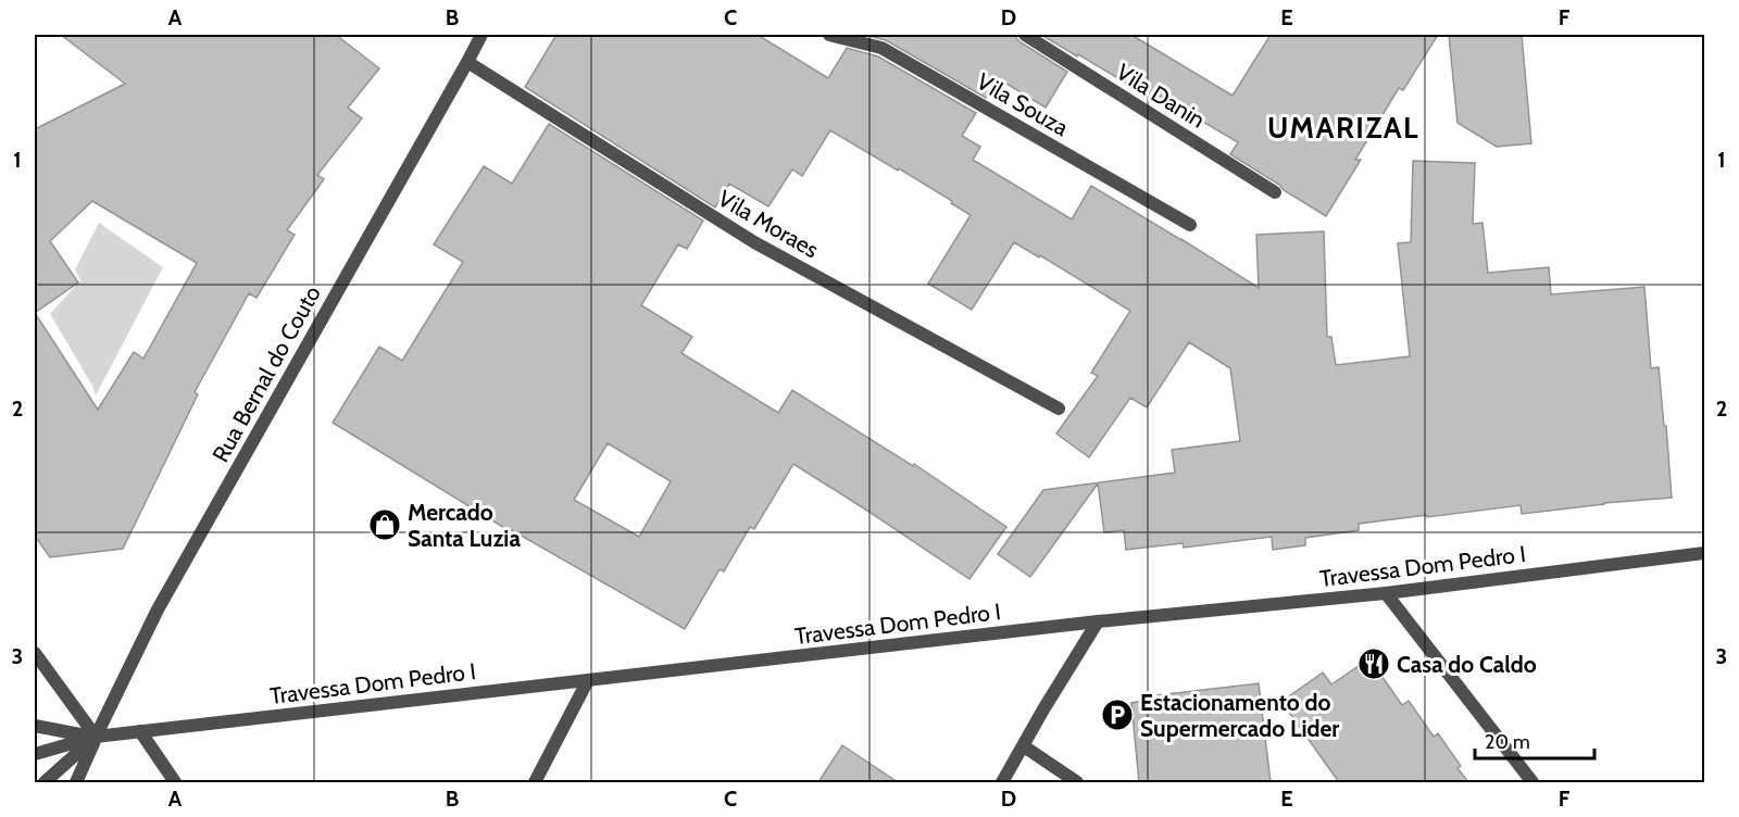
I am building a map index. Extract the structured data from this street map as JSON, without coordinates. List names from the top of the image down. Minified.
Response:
{"streets":{"street":["Vila Danin","Vila Souza","Vila Moraes","Rua Bernal do Couto","Travessa Dom Pedro I"]},"crossings":[["Vila Moraes","Rua Bernal do Couto"],["Rua Bernal do Couto","Travessa Dom Pedro I"]],"districts":["UMARIZAL"],"places":{"shop":["Mercado Santa Luzia"],"restaurant":["Casa do Caldo"],"parking":["Estacionamento do Supermercado Lider"]},"scale_bar":"20 m","grid":{"columns":["A","B","C","D","E","F"],"rows":["1","2","3"]}}
